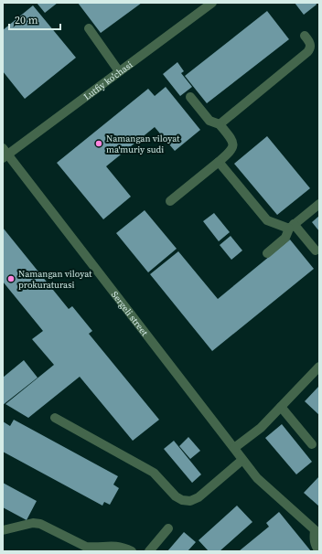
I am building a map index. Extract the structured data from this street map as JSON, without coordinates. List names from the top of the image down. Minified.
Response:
{"streets":{"street":["Lutfiy ko'chasi","Sergeli street"]},"crossings":[["Lutfiy ko'chasi","Sergeli street"]],"places":["Namangan viloyat ma'muriy sudi","Namangan viloyat prokuraturasi"],"scale_bar":"20 m"}
